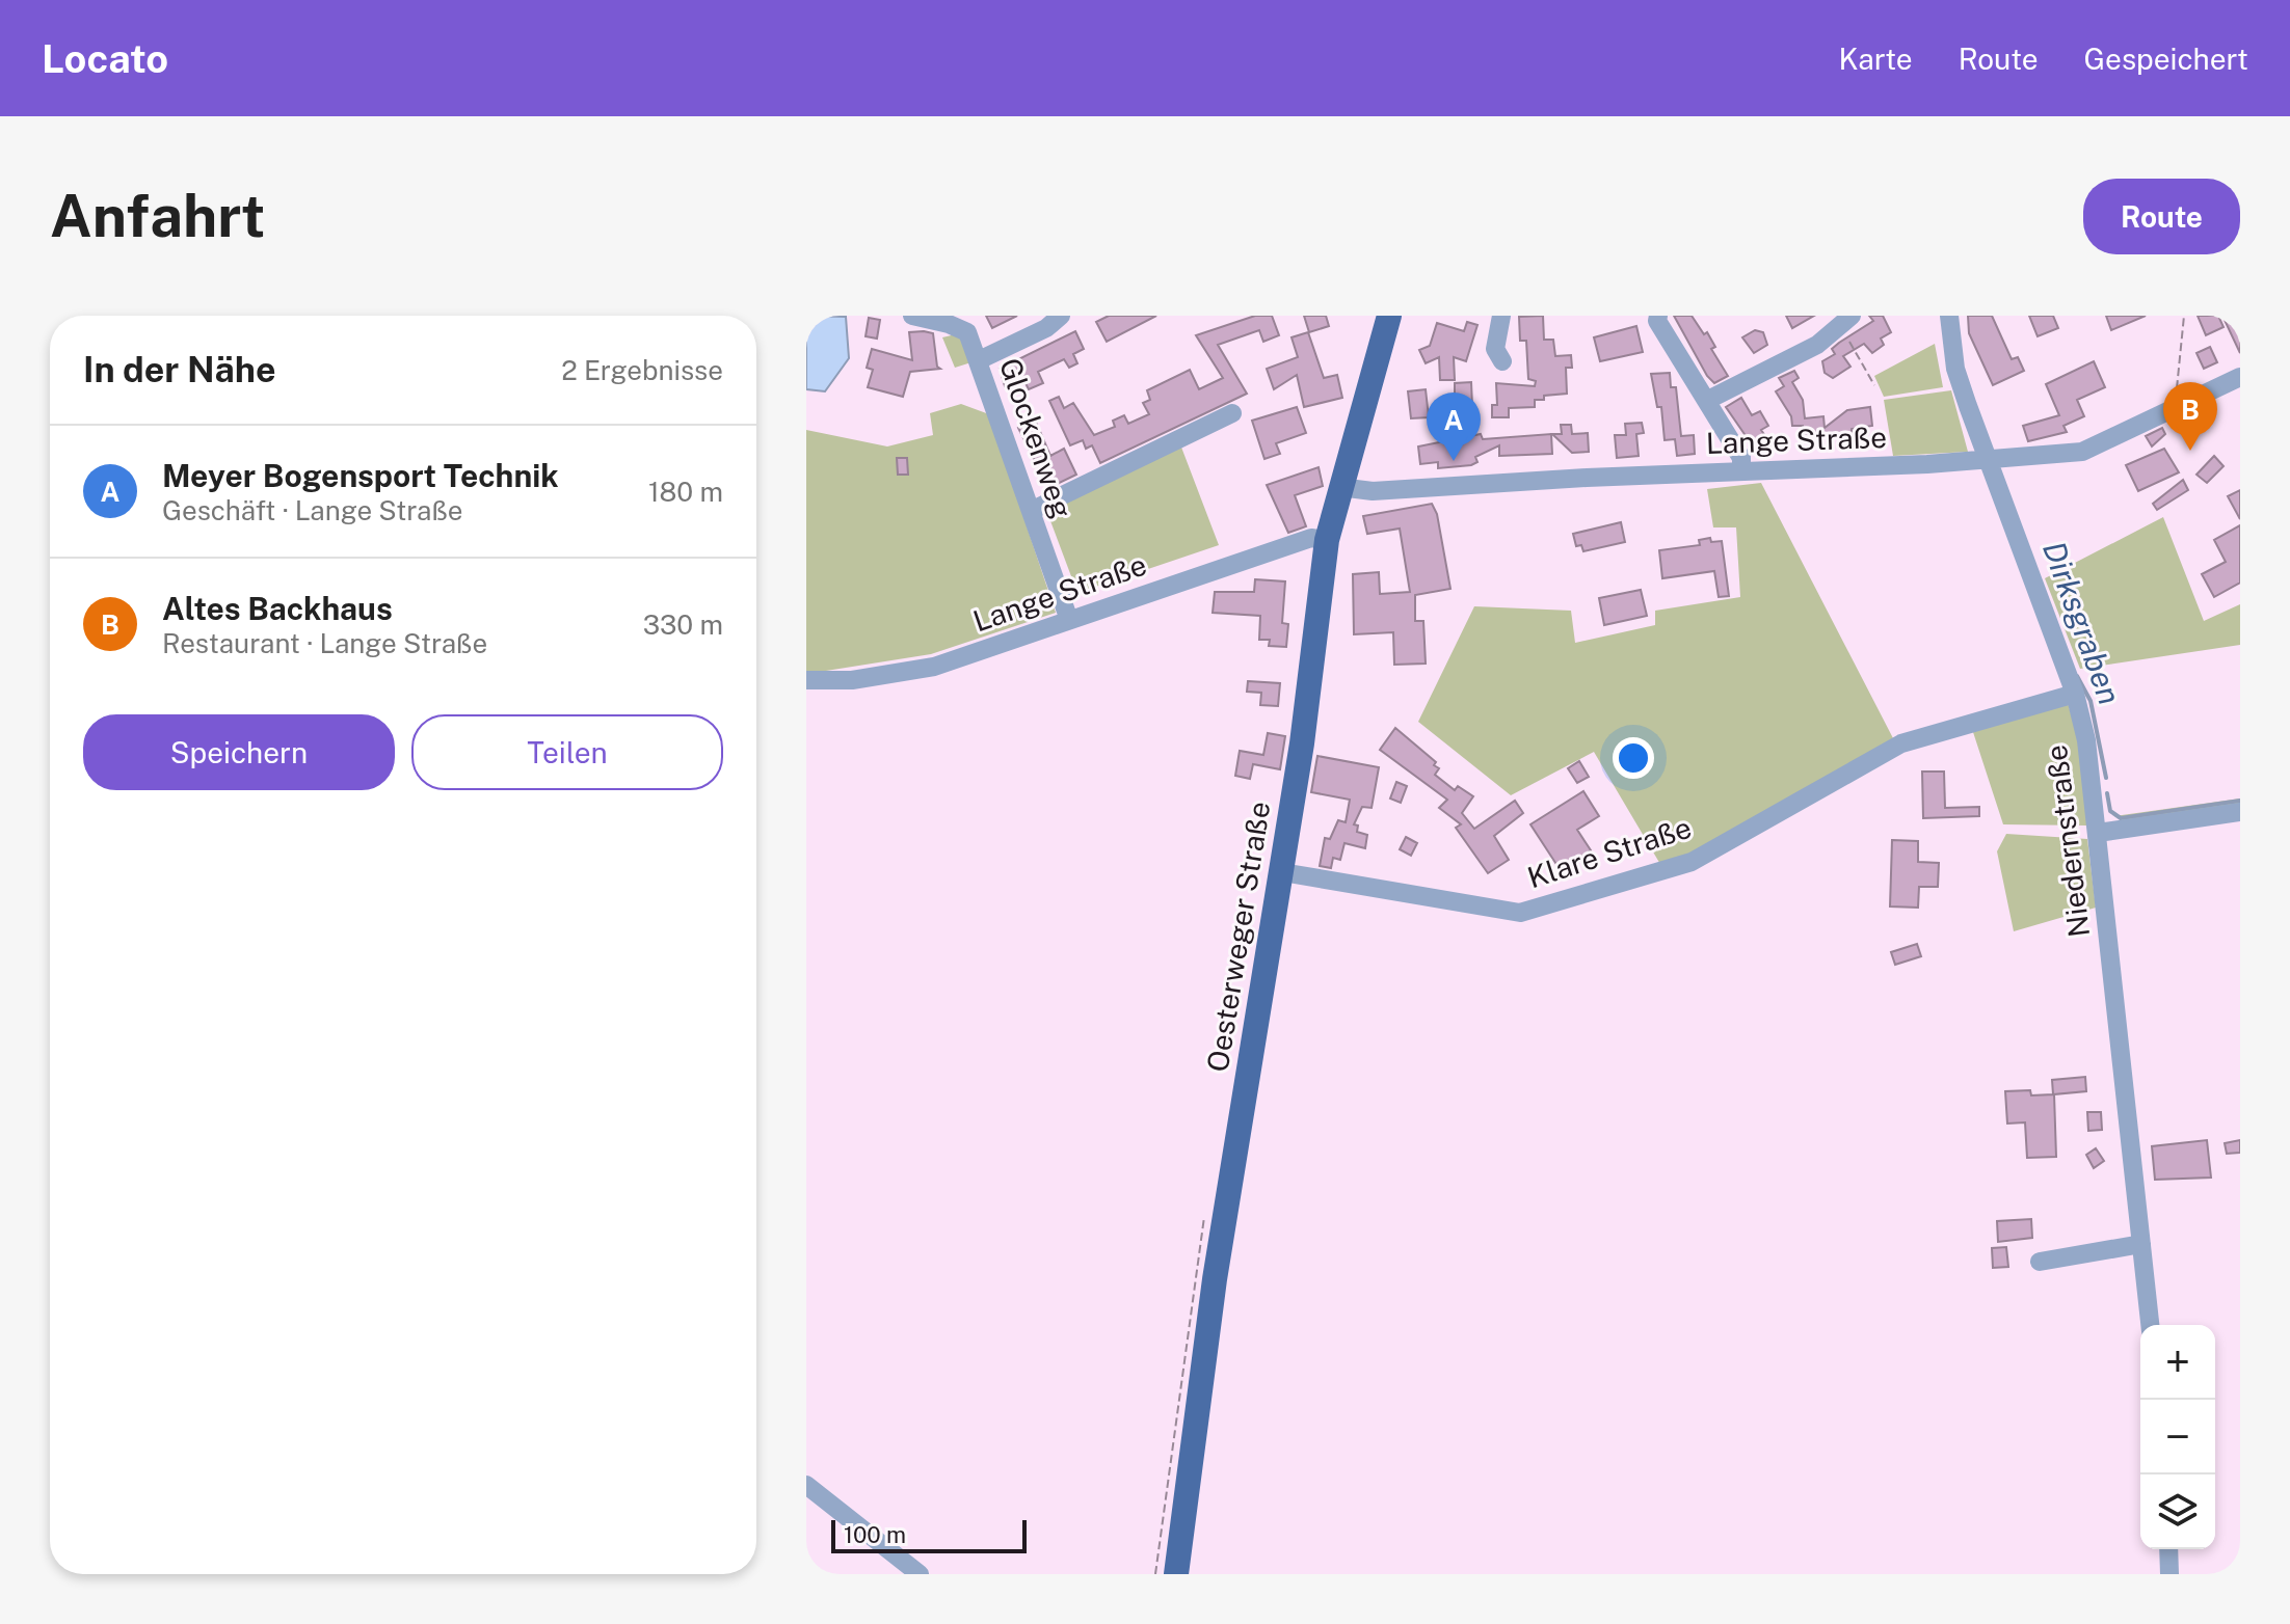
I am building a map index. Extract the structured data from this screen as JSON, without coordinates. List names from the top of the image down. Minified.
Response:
{"streets":{"main road":["Oesterweger Straße"],"street":["Glockenweg","Lange Straße","Niedernstraße","Klare Straße"]},"crossings":[["Glockenweg","Lange Straße"],["Lange Straße","Niedernstraße"],["Lange Straße","Oesterweger Straße"],["Niedernstraße","Klare Straße"],["Klare Straße","Oesterweger Straße"]],"water":["Dirksgraben"],"scale_bar":"100 m","page":{"header":"Locato","nav":["Karte","Route","Gespeichert"],"buttons":["Route",["Speichern","Teilen"]],"title":"Anfahrt","heading":["In der Nähe","2 Ergebnisse"],"pins":["B","A"],"list":[{"mark":"A","name":"Meyer Bogensport Technik","note":"Geschäft · Lange Straße","value":"180 m"},{"mark":"B","name":"Altes Backhaus","note":"Restaurant · Lange Straße","value":"330 m"}],"map_buttons":["+","−"],"scale":"100 m"}}
